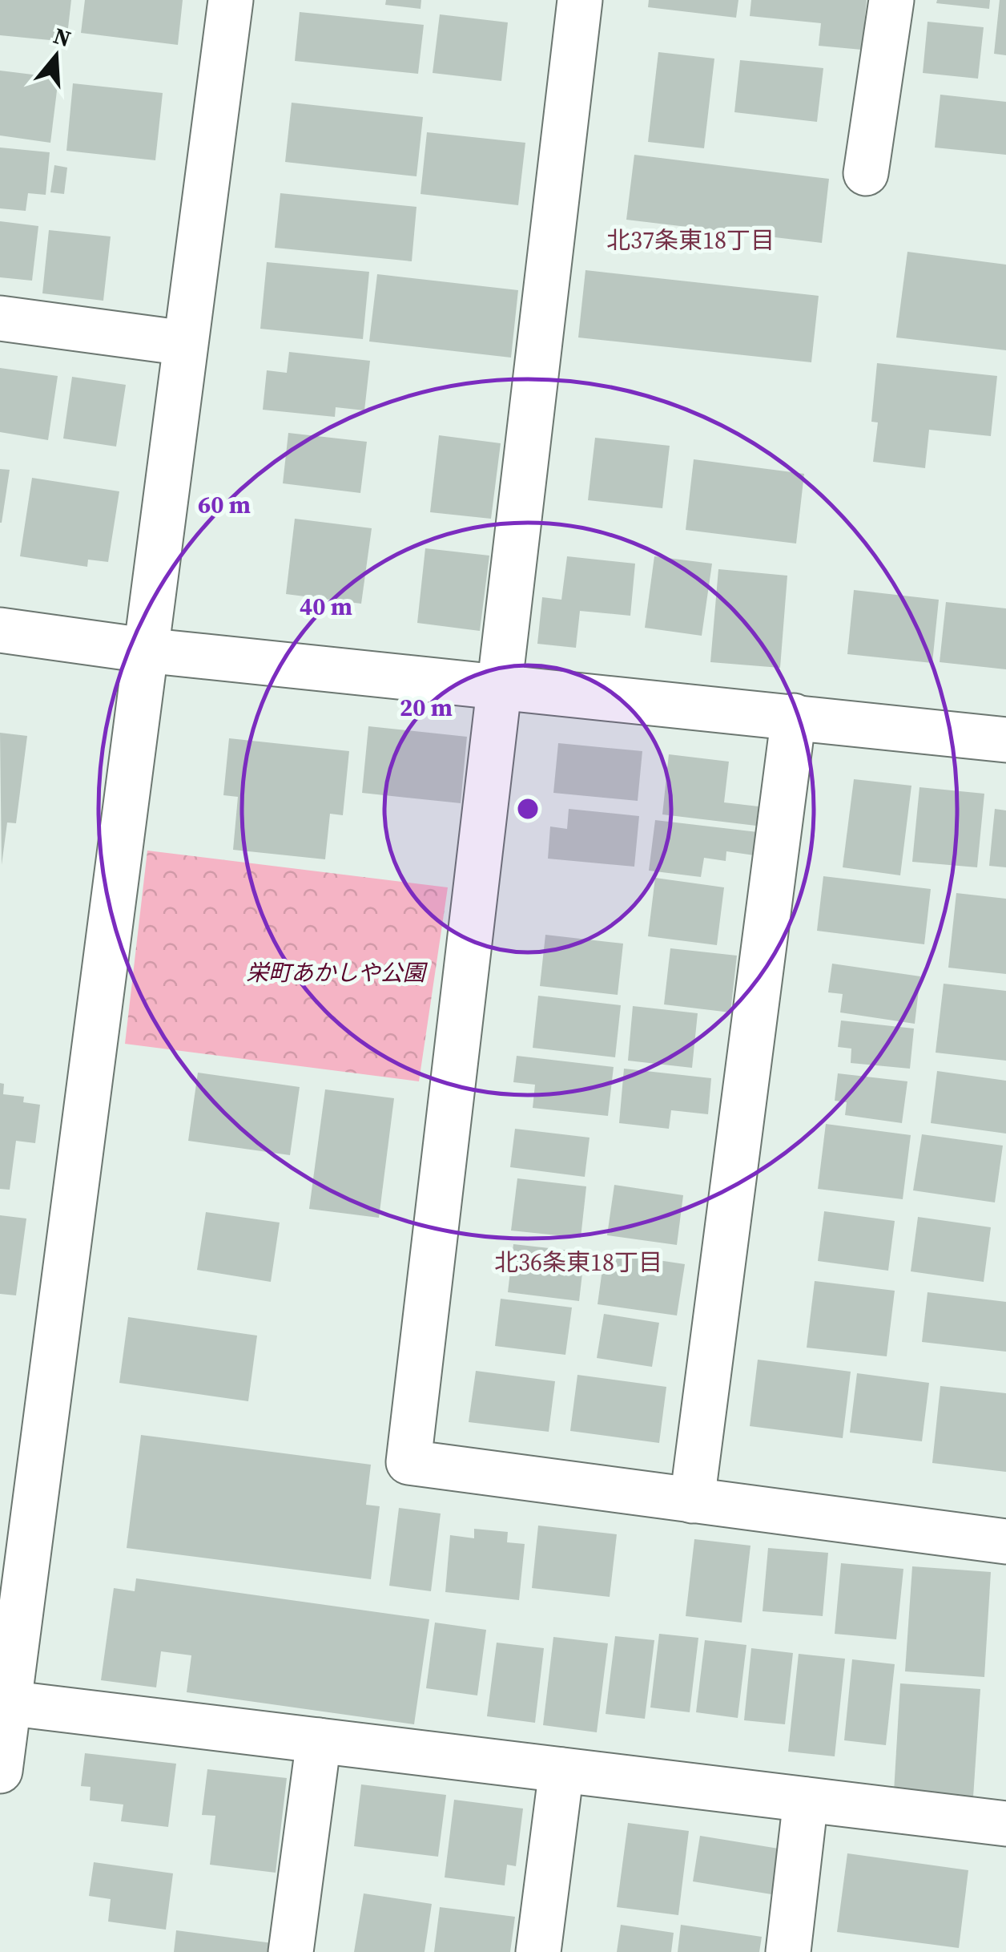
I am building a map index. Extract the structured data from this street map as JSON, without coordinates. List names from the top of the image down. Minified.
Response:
{"districts":["北37条東18丁目","北36条東18丁目"],"parks":["栄町あかしや公園"],"north":"top","rings":["60 m","40 m","20 m"]}
